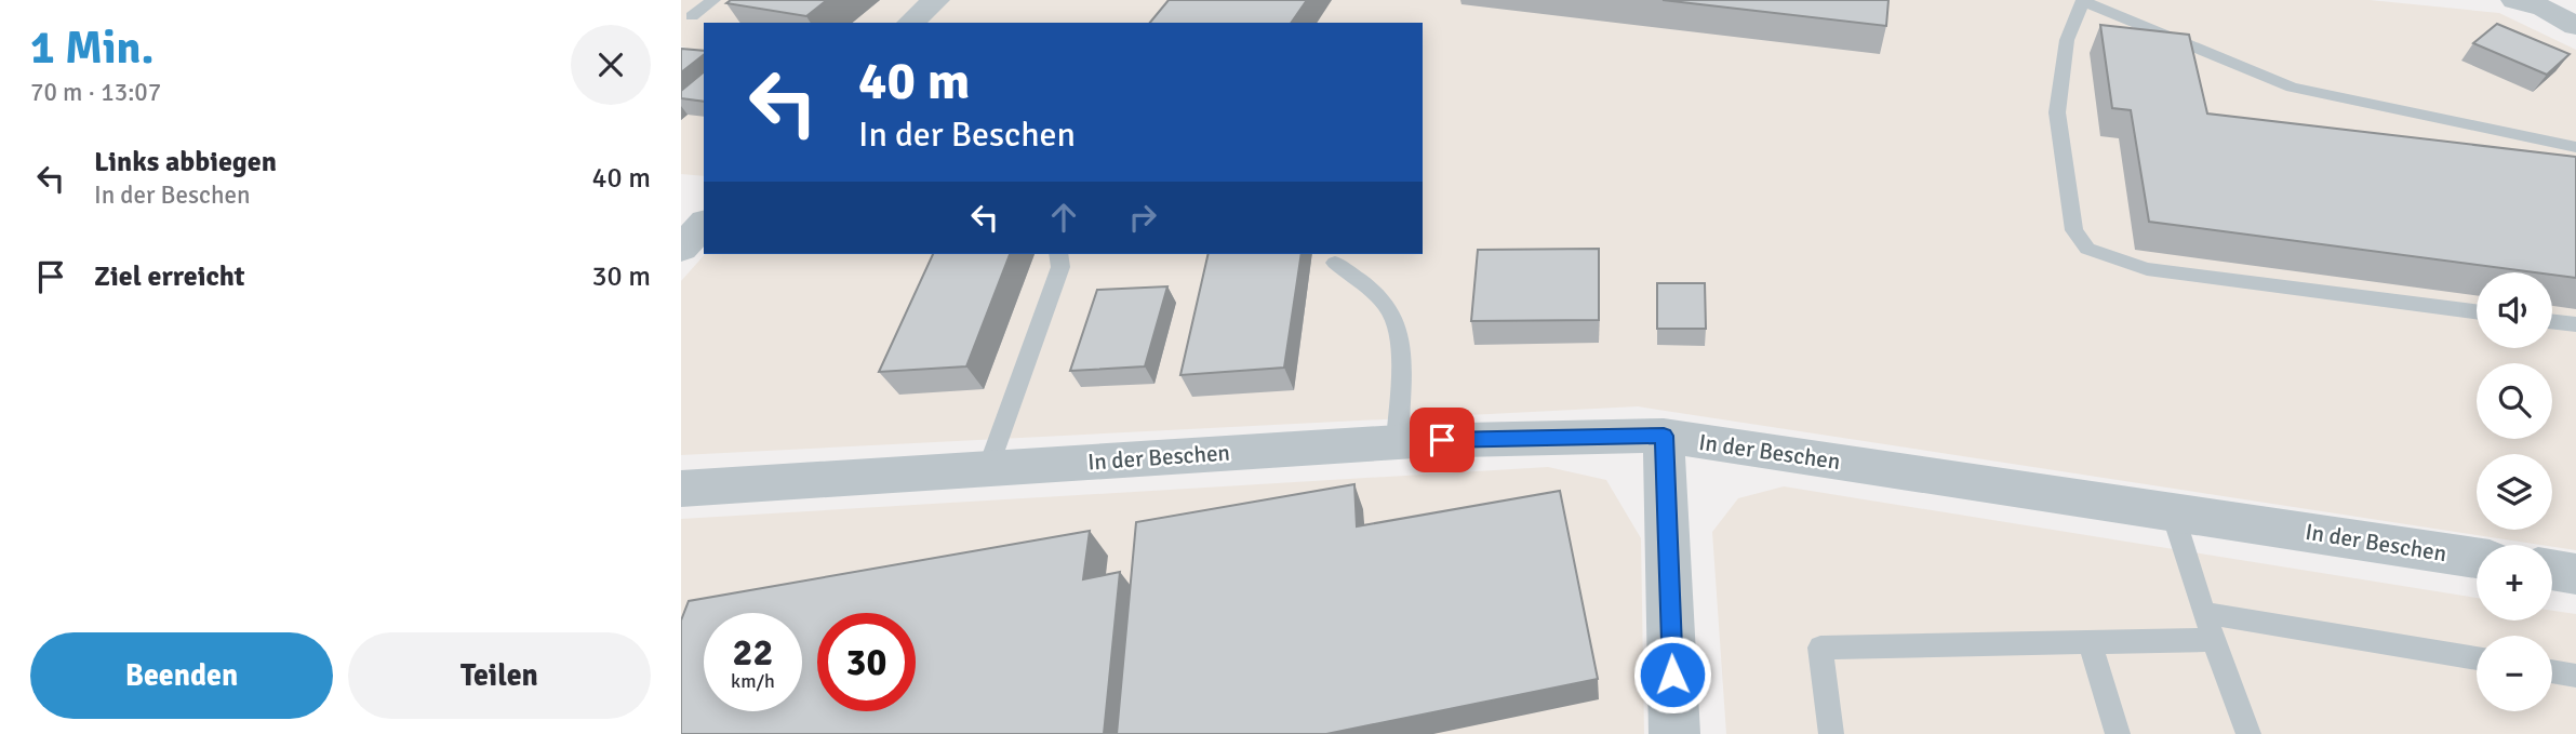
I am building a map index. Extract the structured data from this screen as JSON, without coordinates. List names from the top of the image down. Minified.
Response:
{"streets":{"street":["In der Beschen"]},"page":{"heading":["1 Min.","70 m · 13:07"],"turn":["40 m","In der Beschen"],"list":[{"name":"Links abbiegen","note":"In der Beschen","value":"40 m"},{"name":"Ziel erreicht","value":"30 m"}],"map_buttons":["+","−"],"speed":"22 km/h","limit":"30","buttons":["Beenden","Teilen"]}}
